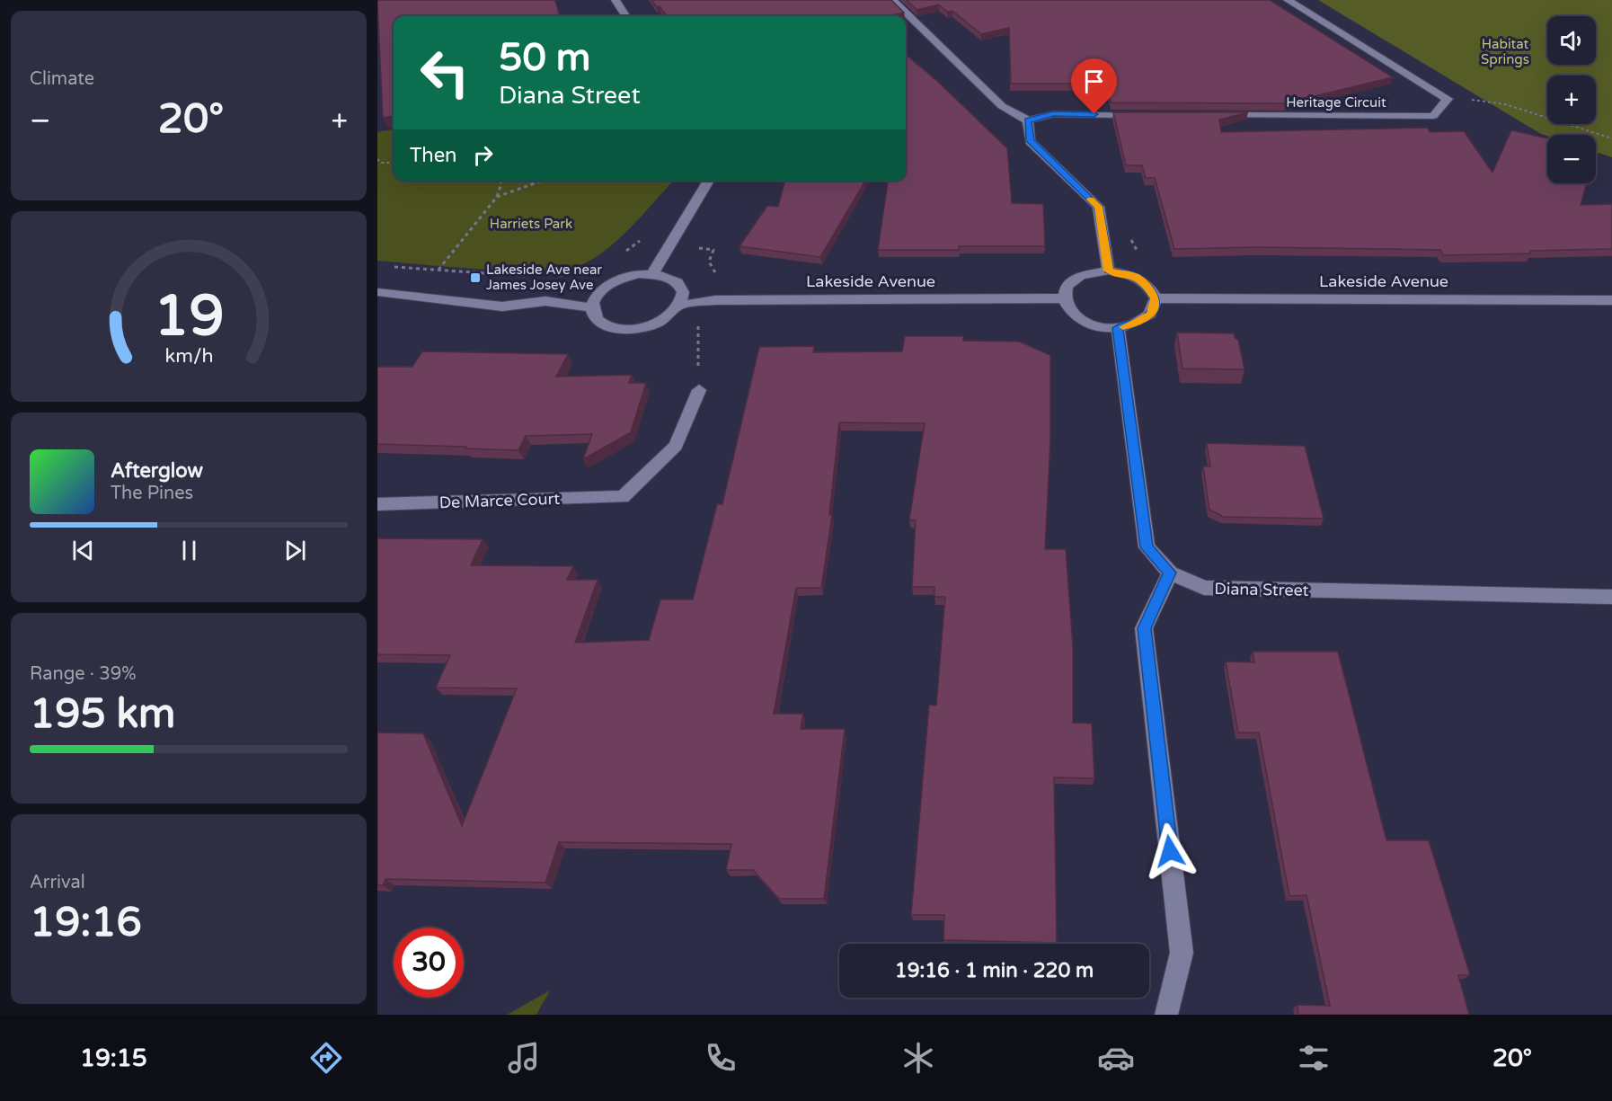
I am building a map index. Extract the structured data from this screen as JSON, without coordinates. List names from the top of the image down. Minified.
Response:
{"streets":{"street":["Heritage Circuit","Lakeside Avenue","De Marce Court","Diana Street"]},"crossings":[["Lakeside Avenue","Diana Street"]],"parks":["Habitat Springs","Harriets Park"],"places":{"transit":["Lakeside Ave near James Josey Ave"]},"page":{"tile":["Climate",["Range · 39%","195 km"],["Arrival","19:16"]],"map_buttons":["+","−"],"turn":["50 m","Diana Street"],"heat":["−","20°","+"],"then":"Then","song":["Afterglow","The Pines"],"limit":"30","trip":"19:16 · 1 min · 220 m","tabs":["19:15","20°"],"gauge":["19","km/h"]}}
